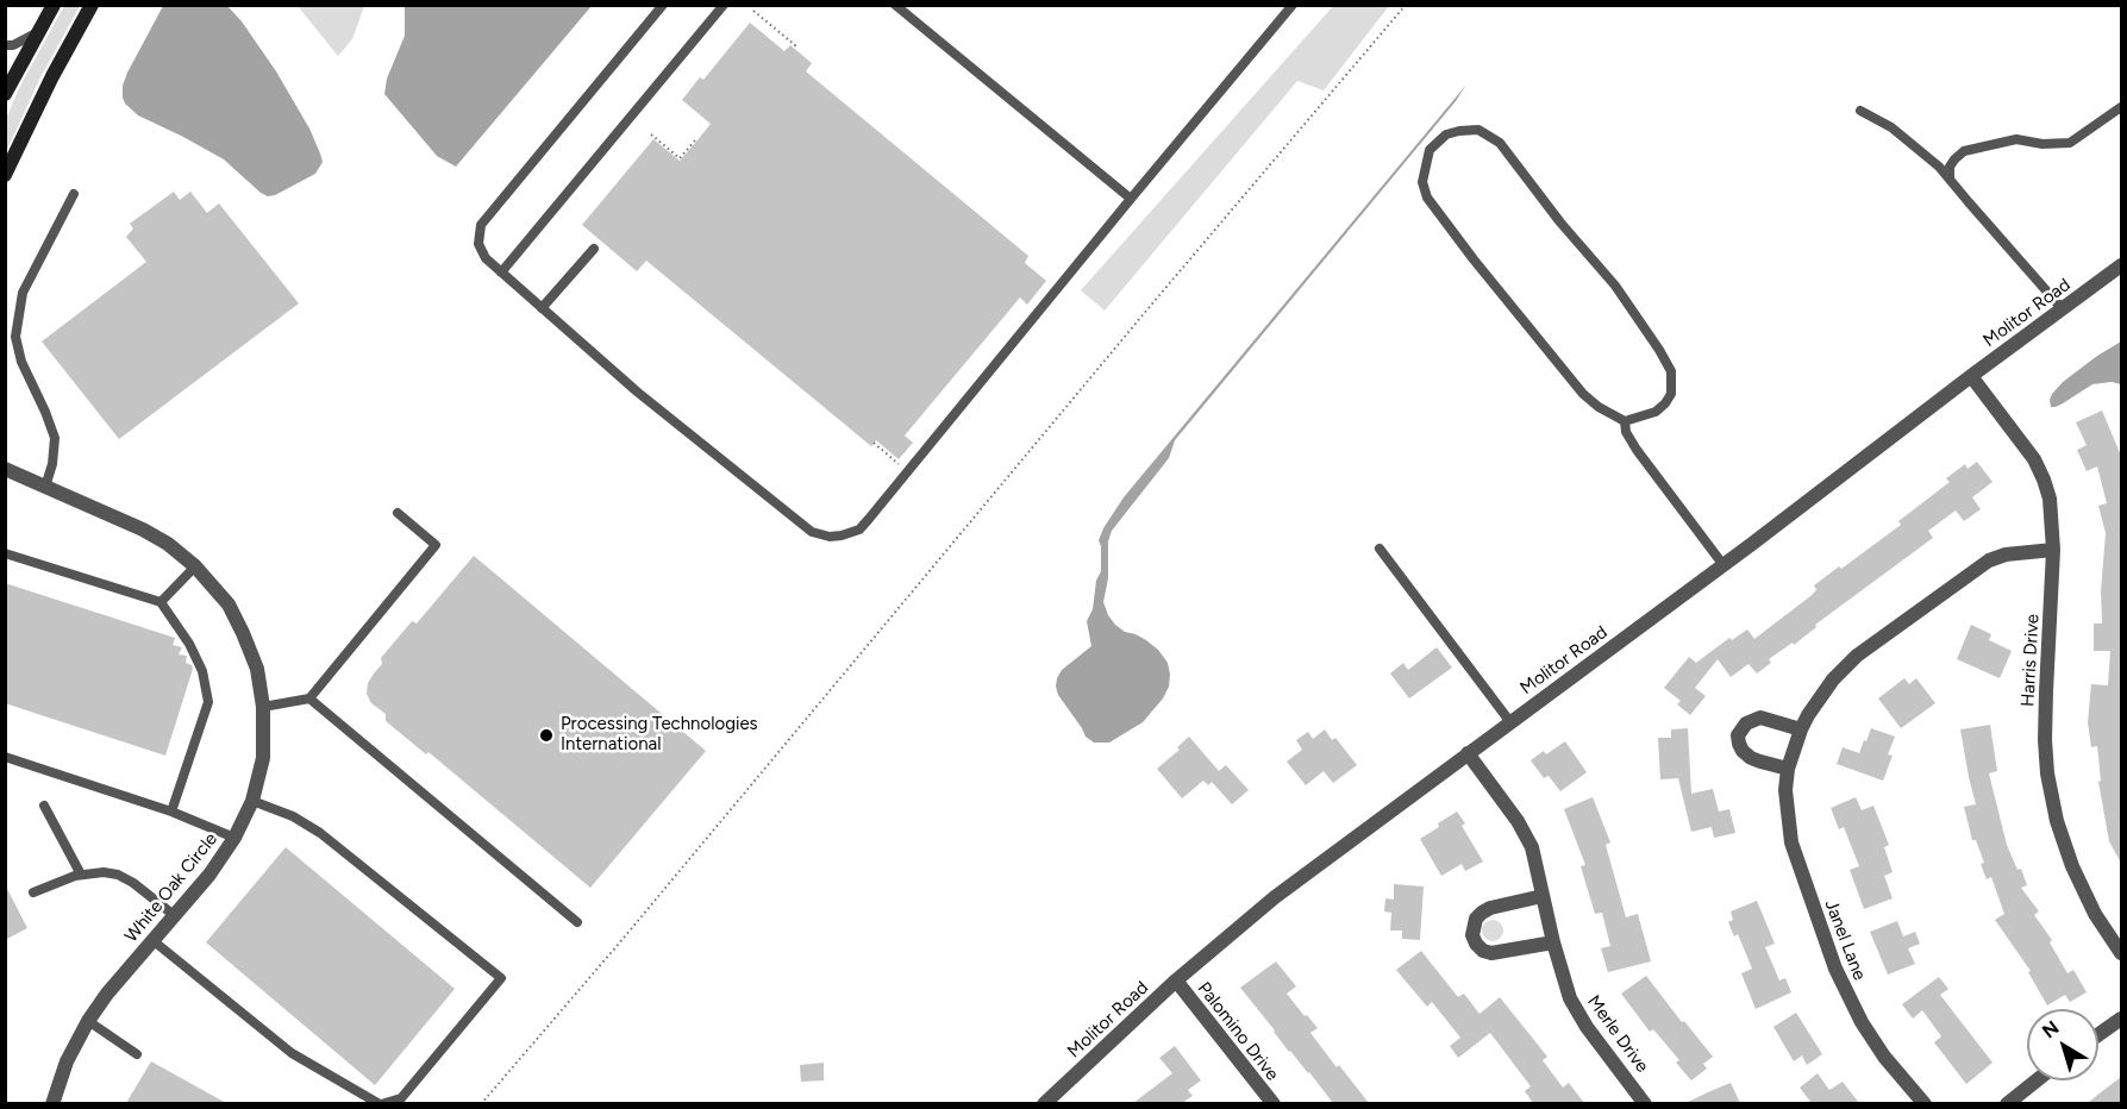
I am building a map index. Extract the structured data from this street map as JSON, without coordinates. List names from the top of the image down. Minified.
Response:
{"streets":{"street":["Molitor Road","Harris Drive","White Oak Circle","Janel Lane","Palomino Drive","Merle Drive"]},"crossings":[["Molitor Road","Harris Drive"],["Molitor Road","Palomino Drive"],["Molitor Road","Merle Drive"],["Harris Drive","Janel Lane"]],"places":["Processing Technologies International"],"north":"top left"}
